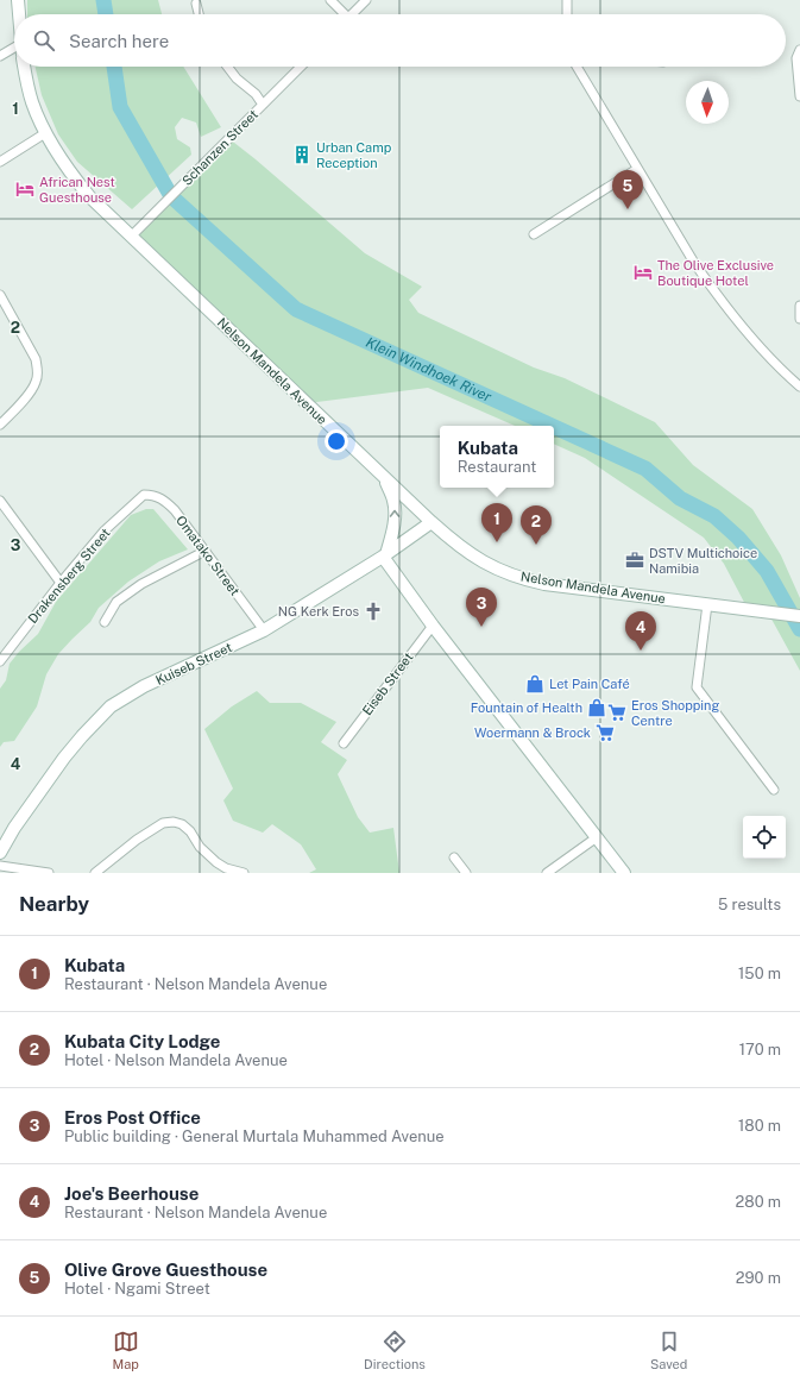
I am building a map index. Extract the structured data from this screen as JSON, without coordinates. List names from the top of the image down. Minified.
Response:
{"streets":{"main road":["Nelson Mandela Avenue","Kuiseb Street"],"street":["Schanzen Street","Omatako Street","Drakensberg Street","Eiseb Street"]},"crossings":[["Schanzen Street","Nelson Mandela Avenue"],["Nelson Mandela Avenue","Kuiseb Street"],["Omatako Street","Drakensberg Street"],["Omatako Street","Kuiseb Street"]],"water":["Klein Windhoek River"],"places":{"building":["Urban Camp Reception"],"hotel":["African Nest Guesthouse","The Olive Exclusive Boutique Hotel"],"office":["DSTV Multichoice Namibia"],"church":["NG Kerk Eros"],"shop":["Let Pain Café","Fountain of Health"],"supermarket":["Eros Shopping Centre","Woermann & Brock"]},"north":"bottom","page":{"search":"Search here","pins":["5","1","2","3","4"],"popup":["Kubata","Restaurant"],"heading":["Nearby","5 results"],"list":[{"mark":"1","name":"Kubata","note":"Restaurant · Nelson Mandela Avenue","value":"150 m"},{"mark":"2","name":"Kubata City Lodge","note":"Hotel · Nelson Mandela Avenue","value":"170 m"},{"mark":"3","name":"Eros Post Office","note":"Public building · General Murtala Muhammed Avenue","value":"180 m"},{"mark":"4","name":"Joe's Beerhouse","note":"Restaurant · Nelson Mandela Avenue","value":"280 m"},{"mark":"5","name":"Olive Grove Guesthouse","note":"Hotel · Ngami Street","value":"290 m"}],"nav":["Map","Directions","Saved"]},"grid":{"rows":["1","2","3","4"]}}
